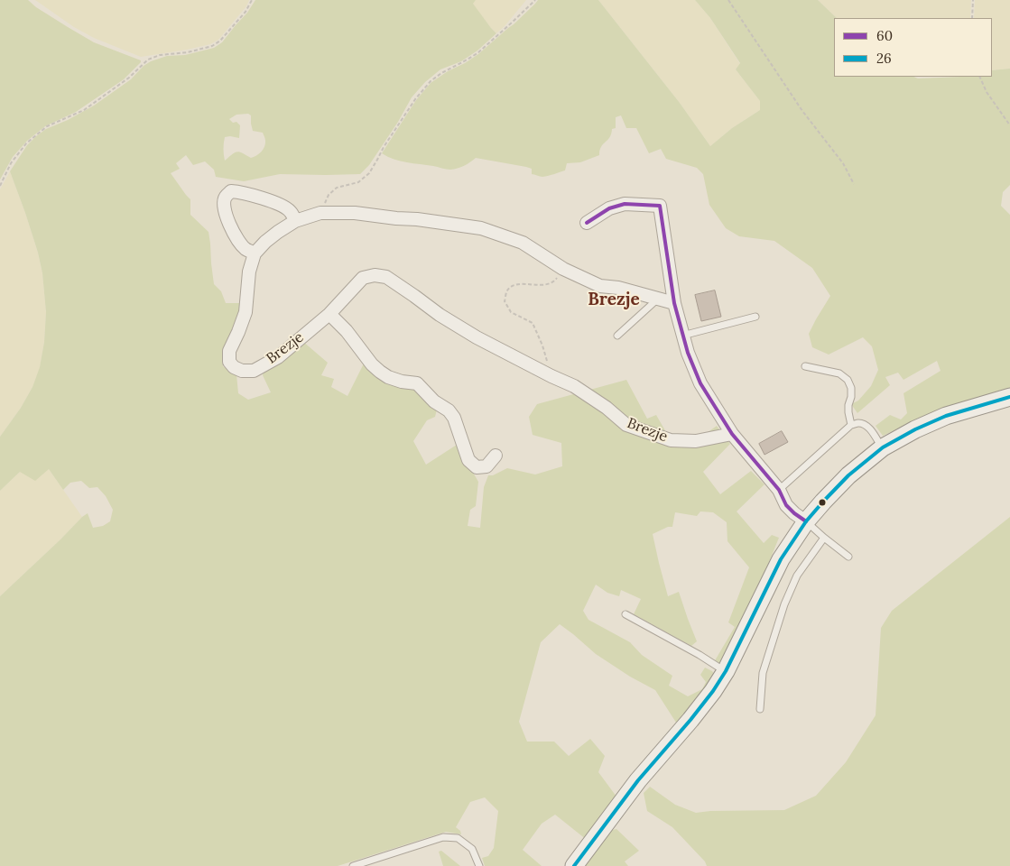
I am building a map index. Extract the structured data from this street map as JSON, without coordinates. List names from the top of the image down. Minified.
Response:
{"streets":{"street":["Brezje"]},"districts":["Brezje"],"lines":["transit line 60","transit line 26"],"legend":["60","26"]}
